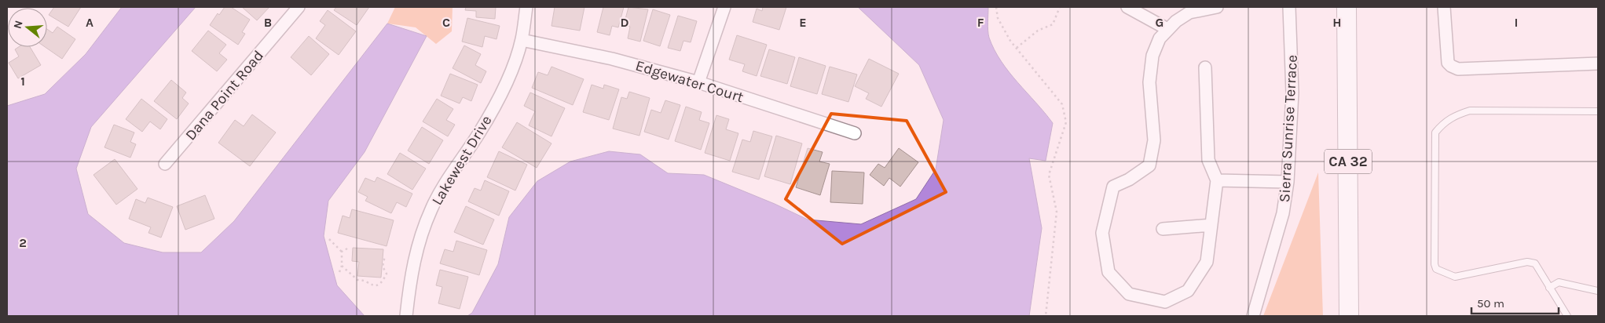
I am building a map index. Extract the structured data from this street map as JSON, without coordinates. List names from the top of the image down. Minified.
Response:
{"streets":{"main road":["CA 32"],"street":["Edgewater Court","Dana Point Road","Sierra Sunrise Terrace","Lakewest Drive"]},"crossings":[["Edgewater Court","Lakewest Drive"]],"scale_bar":"50 m","north":"left","grid":{"columns":["A","B","C","D","E","F","G","H","I"],"rows":["1","2"]}}
